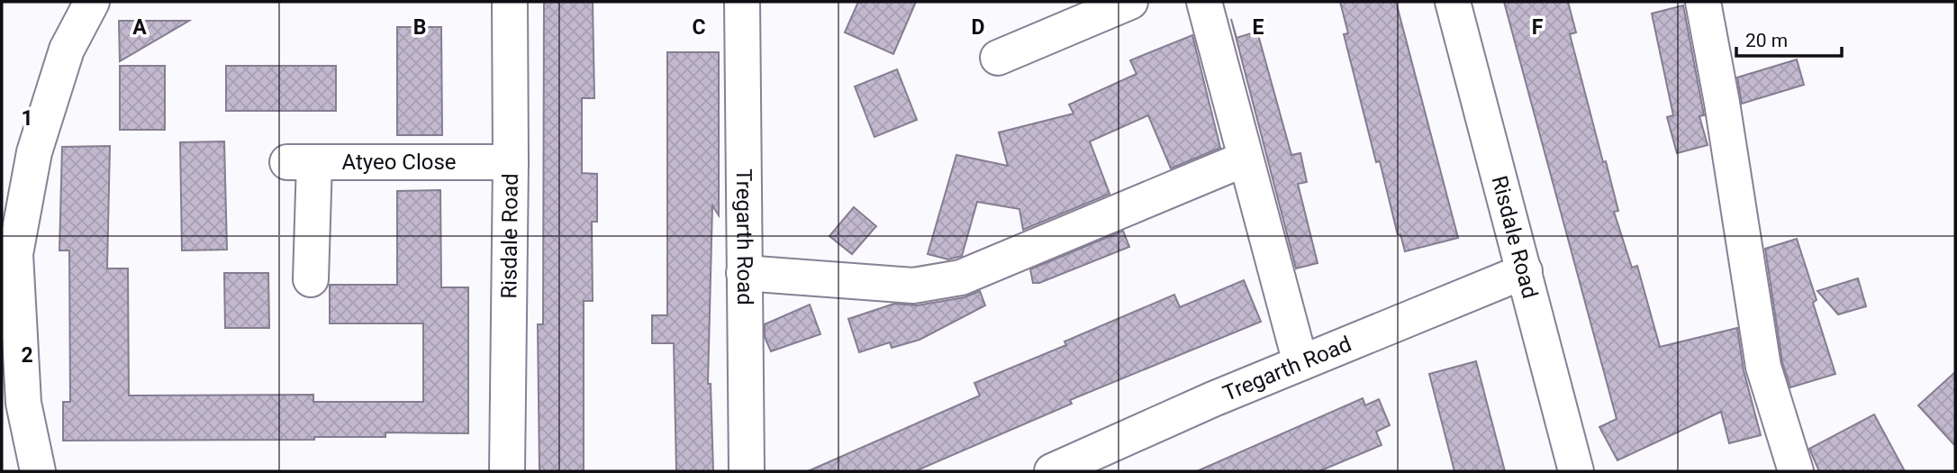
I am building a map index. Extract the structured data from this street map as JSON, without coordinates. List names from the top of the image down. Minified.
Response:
{"streets":{"street":["Atyeo Close","Risdale Road","Tregarth Road"]},"crossings":[["Atyeo Close","Risdale Road"],["Risdale Road","Tregarth Road"]],"scale_bar":"20 m","grid":{"columns":["A","B","C","D","E","F"],"rows":["1","2"]}}
